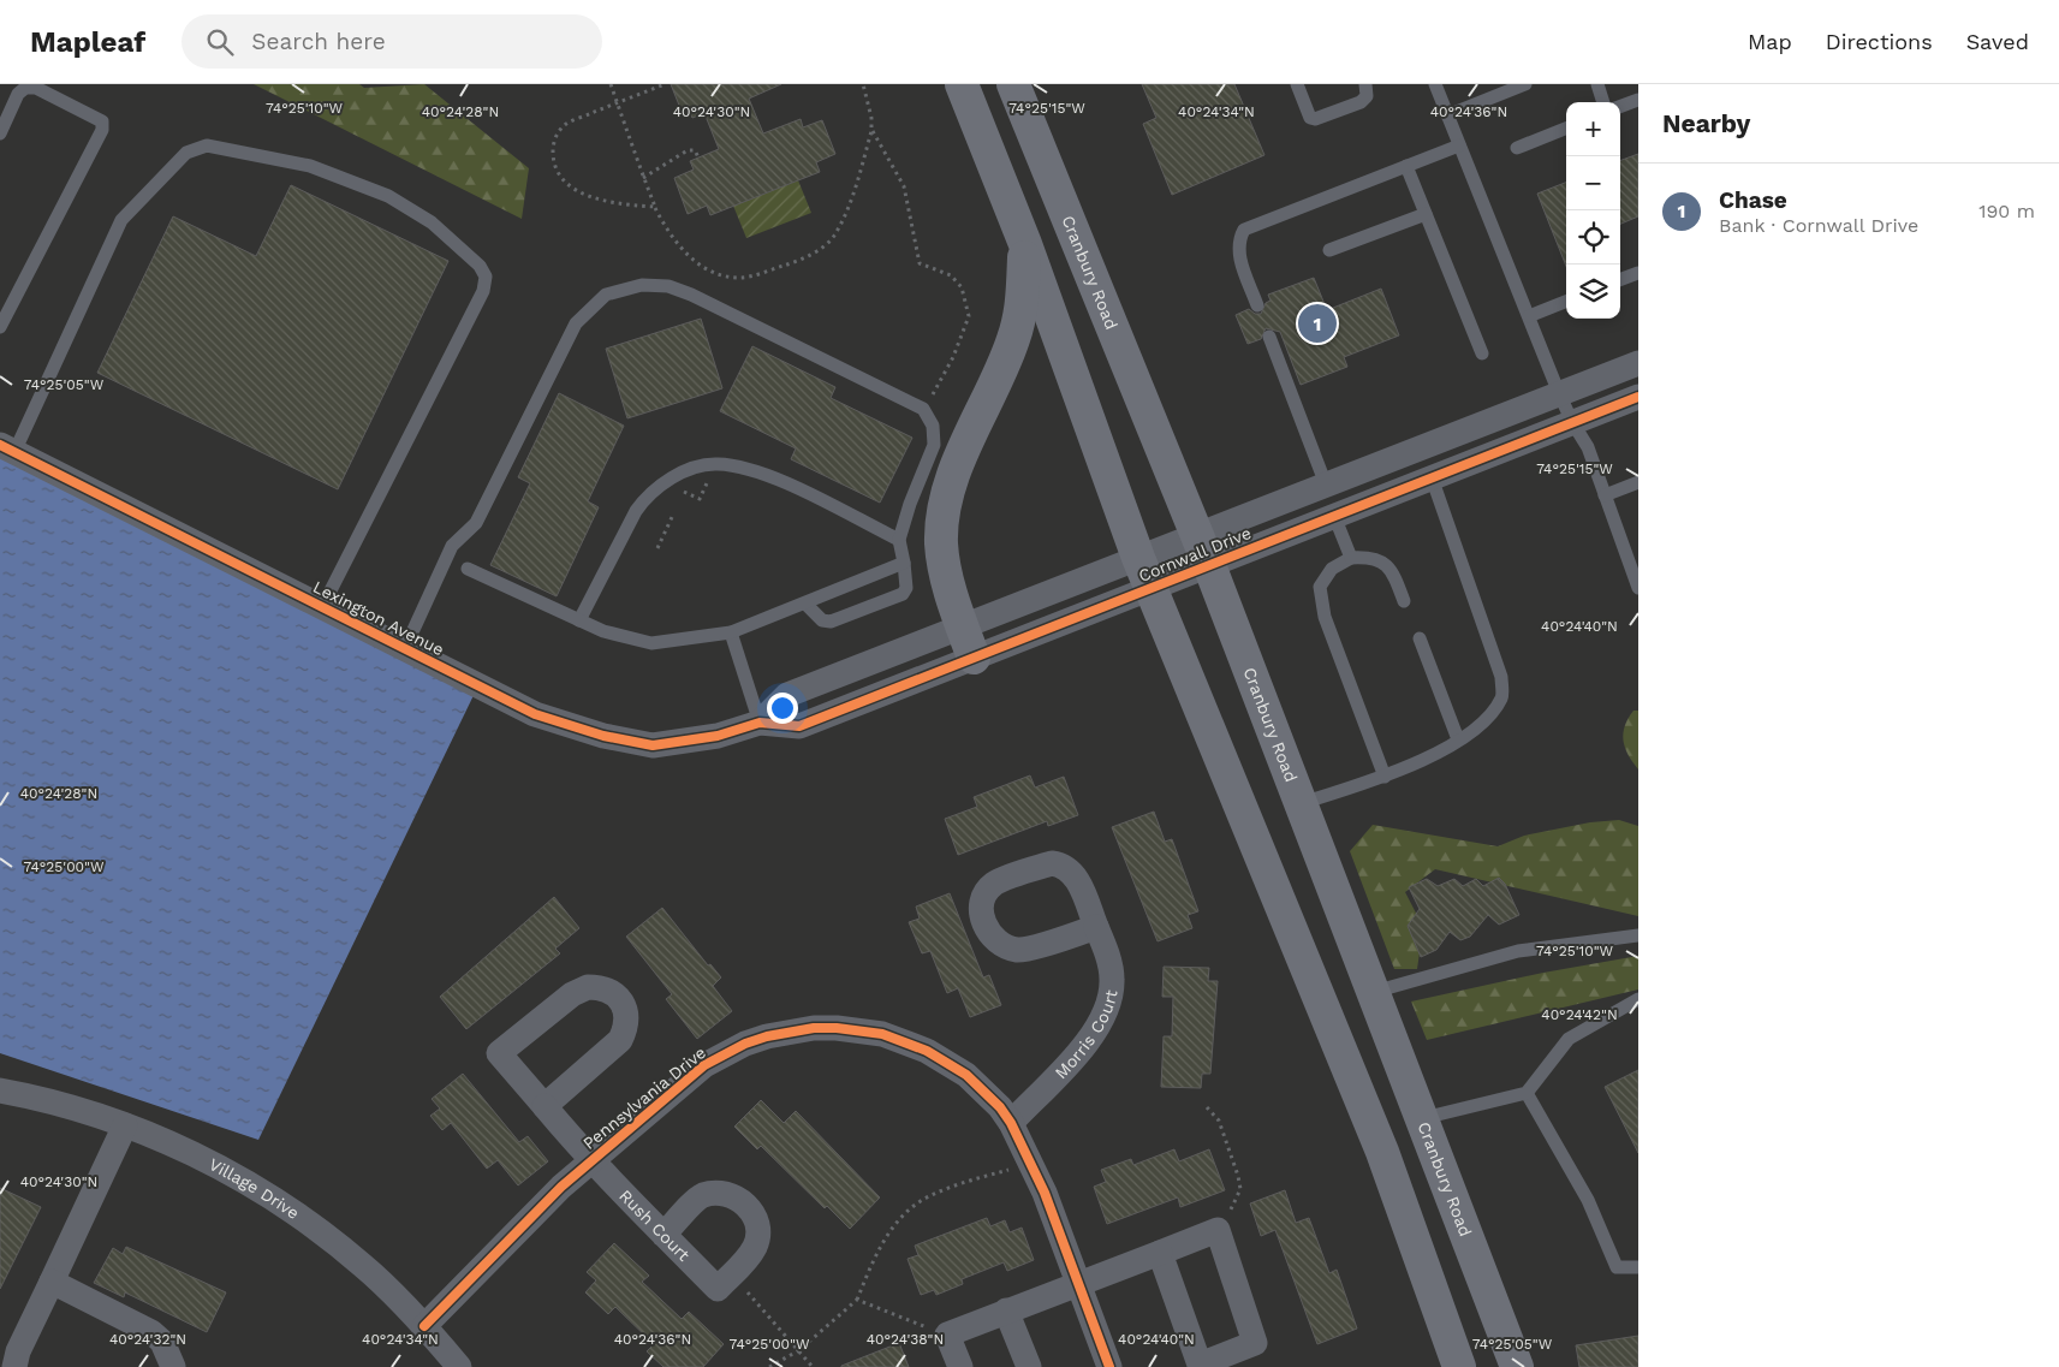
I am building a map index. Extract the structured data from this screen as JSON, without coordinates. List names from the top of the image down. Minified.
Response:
{"streets":{"main road":["Cranbury Road"],"street":["Cornwall Drive","Lexington Avenue","Morris Court","Pennsylvania Drive","Village Drive","Rush Court"]},"crossings":[["Cranbury Road","Cornwall Drive"],["Cornwall Drive","Lexington Avenue"],["Morris Court","Pennsylvania Drive"],["Pennsylvania Drive","Village Drive"],["Pennsylvania Drive","Rush Court"]],"page":{"header":"Mapleaf","search":"Search here","nav":["Map","Directions","Saved"],"heading":"Nearby","map_buttons":["+","−"],"list":[{"mark":"1","name":"Chase","note":"Bank · Cornwall Drive","value":"190 m"}],"pins":"1"},"coordinates":["74°25'10\"W","74°25'15\"W","40°24'28\"N","40°24'30\"N","40°24'34\"N","40°24'36\"N","74°25'05\"W","40°24'40\"N","74°25'00\"W","40°24'42\"N","40°24'32\"N","40°24'38\"N"]}
